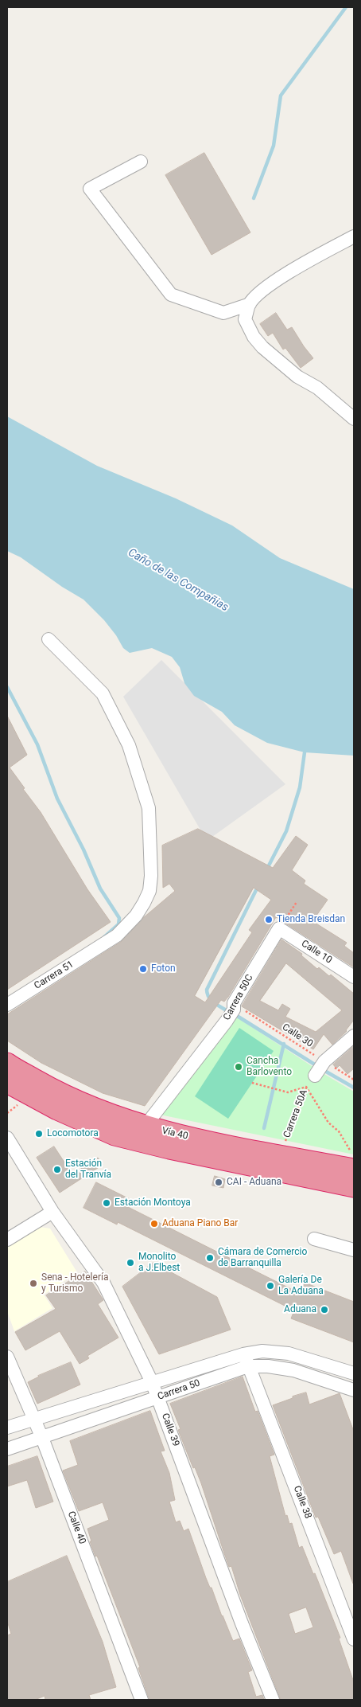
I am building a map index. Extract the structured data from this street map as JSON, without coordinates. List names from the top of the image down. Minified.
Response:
{"streets":{"highway":["Vía 40"],"street":["Calle 10","Carrera 51","Carrera 50C","Carrera 50","Calle 39","Calle 38","Calle 40"],"path":["Calle 30","Carrera 50A"]},"crossings":[["Calle 10","Carrera 50C"],["Carrera 50C","Calle 30"],["Carrera 50C","Vía 40"],["Carrera 50","Calle 39"],["Carrera 50","Calle 38"],["Carrera 50","Calle 40"]],"water":["Caño de las Compañias"],"places":["Tienda Breisdan","Foton","Cancha Barlovento","Locomotora","Estación del Tranvía","CAI - Aduana","Estación Montoya","Aduana Piano Bar","Cámara de Comercio de Barranquilla","Monolito a J.Elbest","Sena - Hotelería y Turismo","Galería De La Aduana","Aduana"]}
